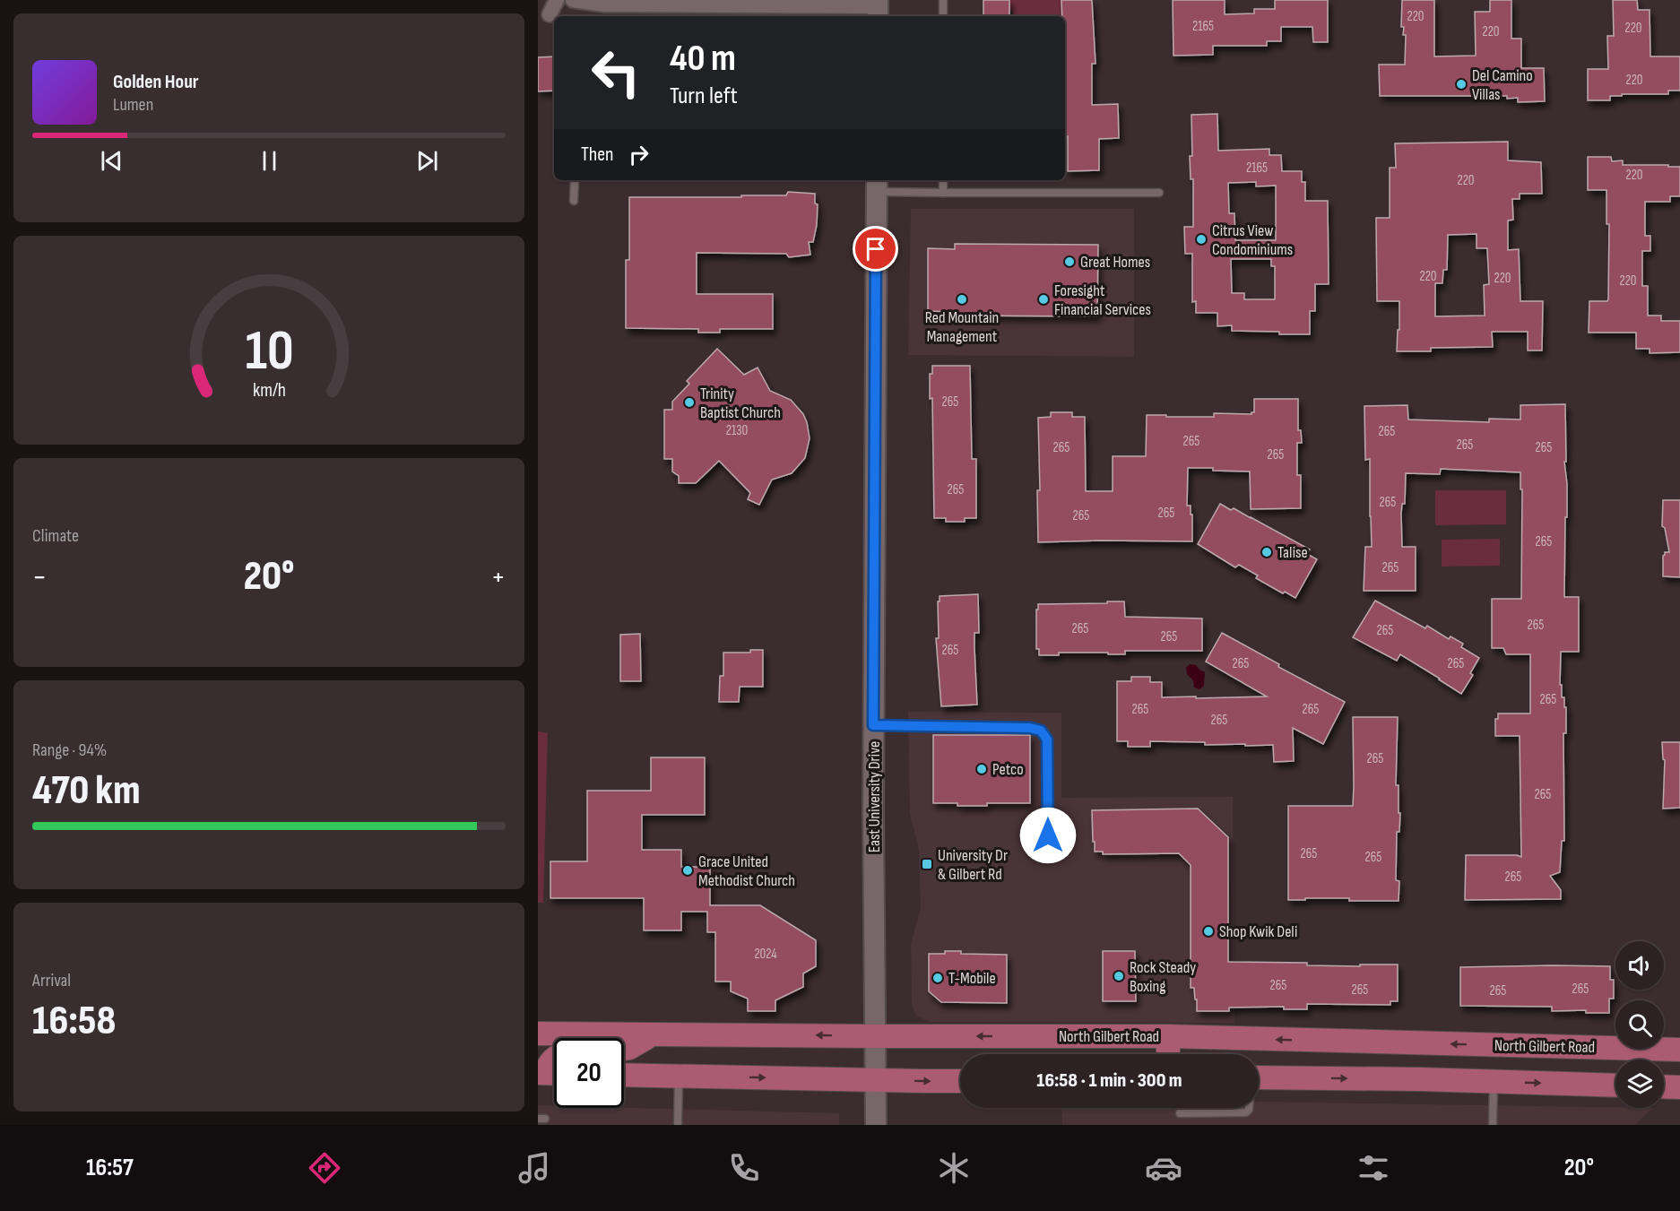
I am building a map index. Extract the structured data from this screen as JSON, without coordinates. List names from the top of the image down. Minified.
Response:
{"streets":{"main road":["East University Drive","North Gilbert Road"]},"crossings":[["East University Drive","North Gilbert Road"]],"places":{"other":["Del Camino Villas","Citrus View Condominiums","Great Homes","Red Mountain Management","Foresight Financial Services","Trinity Baptist Church","Talise","Petco","Grace United Methodist Church","Shop Kwik Deli","Rock Steady Boxing","T-Mobile"],"transit":["University Dr & Gilbert Rd"]},"house_numbers":["220","2165","220","220","220","2165","220","220","220","220","220","265","2130","265","265","265","265","265","265","265","265","265","265","265","265","265","265","265","265","265","265","265","265","265","265","265","265","265","265","265","265","2024","265","265","265","265"],"page":{"turn":["40 m","Turn left"],"song":["Golden Hour","Lumen"],"then":"Then","tile":["Climate",["Range · 94%","470 km"],["Arrival","16:58"]],"heat":["−","20°","+"],"limit":"20","trip":"16:58 · 1 min · 300 m","tabs":["16:57","20°"],"gauge":["10","km/h"]}}
